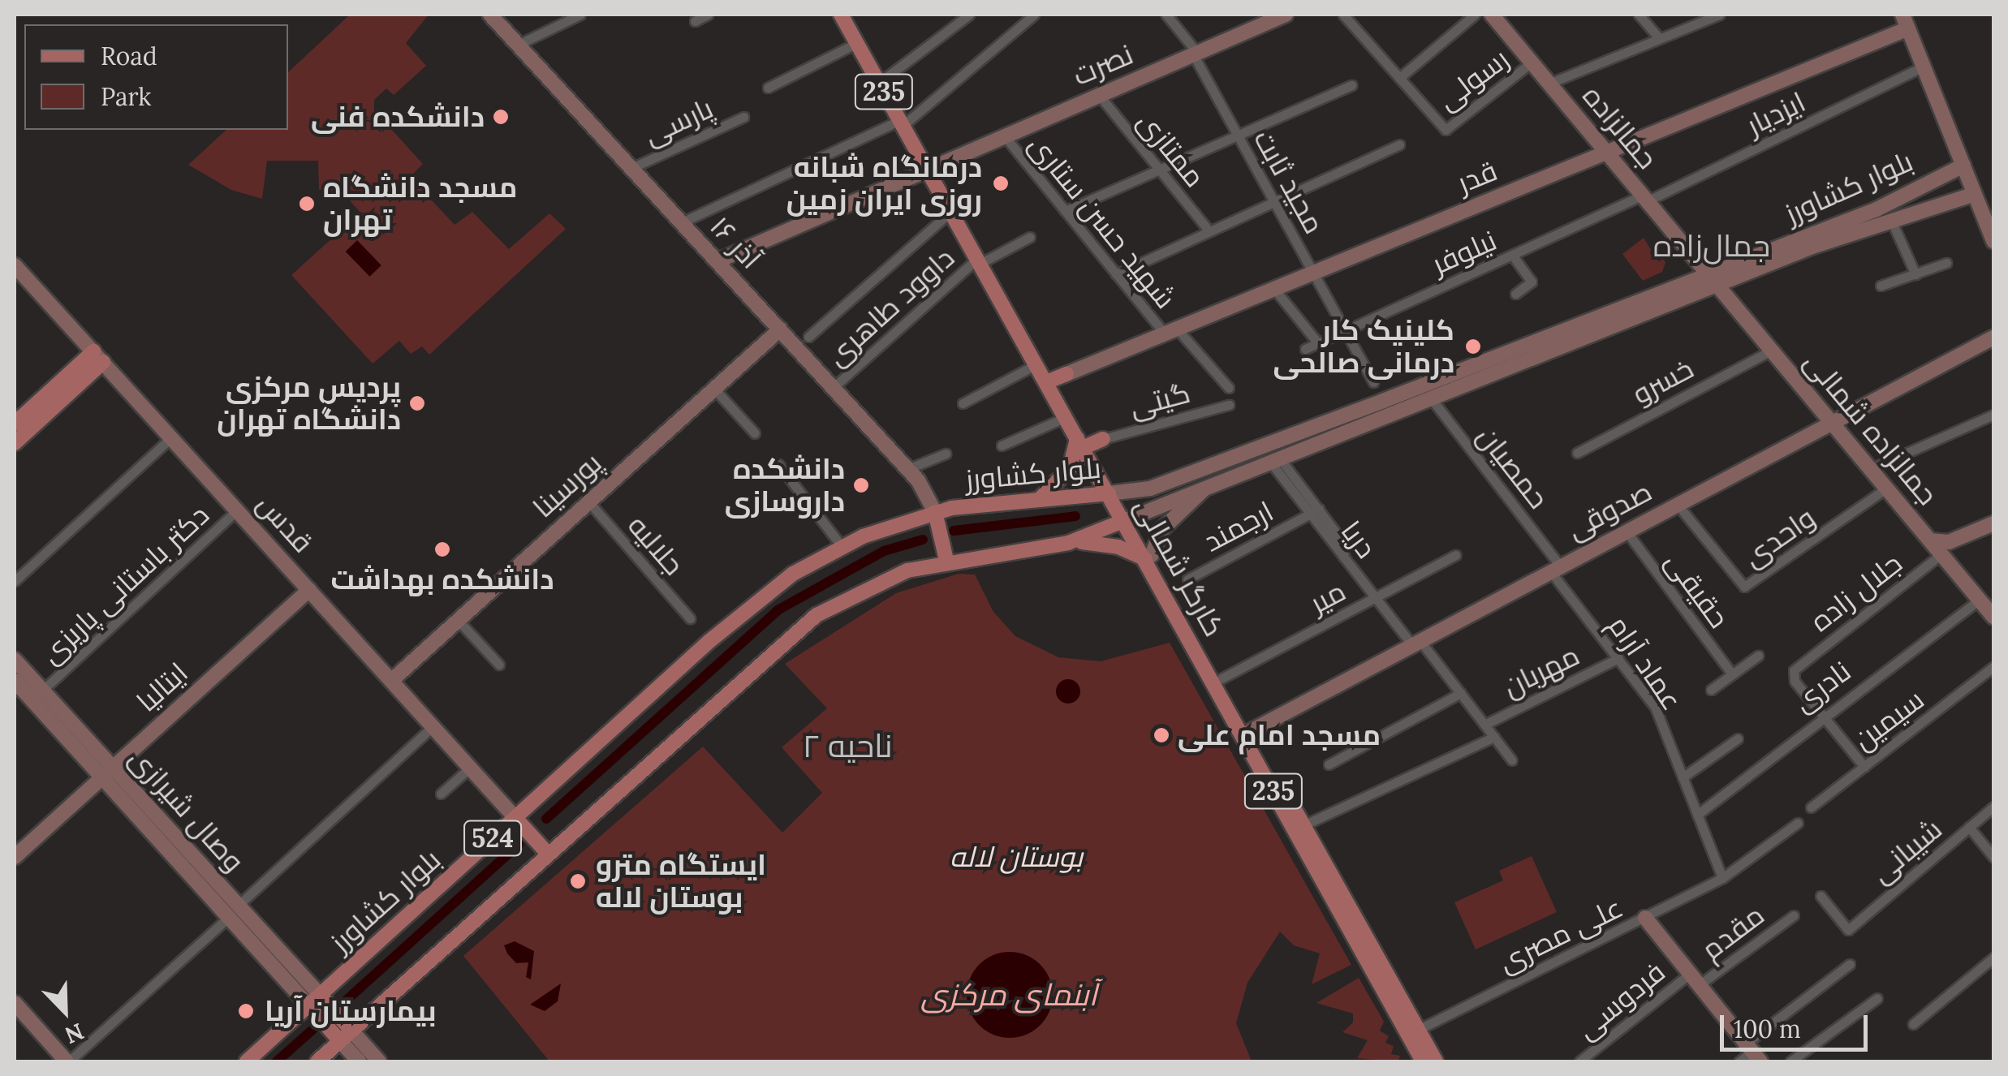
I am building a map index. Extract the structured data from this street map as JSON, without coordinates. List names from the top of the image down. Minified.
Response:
{"streets":{"main road":["235","بلوار کشاورز","کارگر شمالی","524"],"street":["نصرت","رسولی","ایزدیار","پارسی","جمالزاده","ممتازی","قدر","مجید ثابت","شهید حسن ستاری","۱۶ آذر","نیلوفر","داوود طاهری","خسرو","گیتی","جمالزاده شمالی","حمصیان","پورسینا","صدوقی","قدس","ارجمند","واحدی","دریا","جلالیه","دکتر باستانی پاریزی","حقیقی","جلال زاده","میر","عماد آرام","مهربان","نادری","ایتالیا","سیمین","وصال شیرازی","شیبانی","مقدم","علی مصری","فردوسی"]},"crossings":[["نصرت","ممتازی"],["نصرت","مجید ثابت"],["نصرت","شهید حسن ستاری"],["نصرت","۱۶ آذر"],["نصرت","کارگر شمالی"],["رسولی","جمالزاده"],["235","کارگر شمالی"],["235","علی مصری"],["ایزدیار","جمالزاده"],["ایزدیار","نیلوفر"],["پارسی","۱۶ آذر"],["جمالزاده","قدر"],["جمالزاده","بلوار کشاورز"],["جمالزاده","نیلوفر"],["جمالزاده","جمالزاده شمالی"],["قدر","مجید ثابت"],["قدر","شهید حسن ستاری"],["مجید ثابت","نیلوفر"],["بلوار کشاورز","۱۶ آذر"],["بلوار کشاورز","جمالزاده شمالی"],["بلوار کشاورز","حمصیان"],["بلوار کشاورز","قدس"],["بلوار کشاورز","دریا"],["بلوار کشاورز","کارگر شمالی"],["بلوار کشاورز","وصال شیرازی"],["۱۶ آذر","داوود طاهری"],["۱۶ آذر","پورسینا"],["داوود طاهری","کارگر شمالی"],["خسرو","جمالزاده شمالی"],["جمالزاده شمالی","صدوقی"],["جمالزاده شمالی","واحدی"],["جمالزاده شمالی","جلال زاده"],["جمالزاده شمالی","نادری"],["حمصیان","صدوقی"],["حمصیان","عماد آرام"],["پورسینا","قدس"],["پورسینا","جلالیه"],["صدوقی","واحدی"],["صدوقی","دریا"],["صدوقی","کارگر شمالی"],["صدوقی","حقیقی"],["صدوقی","عماد آرام"],["قدس","دکتر باستانی پاریزی"],["قدس","ایتالیا"],["ارجمند","دریا"],["دریا","میر"],["دریا","مهربان"],["کارگر شمالی","میر"],["دکتر باستانی پاریزی","وصال شیرازی"],["جلال زاده","نادری"],["عماد آرام","مهربان"],["عماد آرام","نادری"],["عماد آرام","علی مصری"],["ایتالیا","وصال شیرازی"],["مقدم","فردوسی"]],"districts":["جمال‌زاده","ناحیه ۲"],"water":["آبنمای مرکزی"],"parks":["بوستان لاله"],"places":["دانشکده فنی","درمانگاه شبانه روزی ایران زمین","مسجد دانشگاه تهران","کلینیک کار درمانی صالحی","پردیس مرکزی دانشگاه‌ تهران","دانشکده داروسازی","دانشکده بهداشت","مسجد امام علی","ایستگاه مترو بوستان لاله","بیمارستان آریا"],"legend":["Road","Park"],"scale_bar":"100 m","north":"bottom right"}
